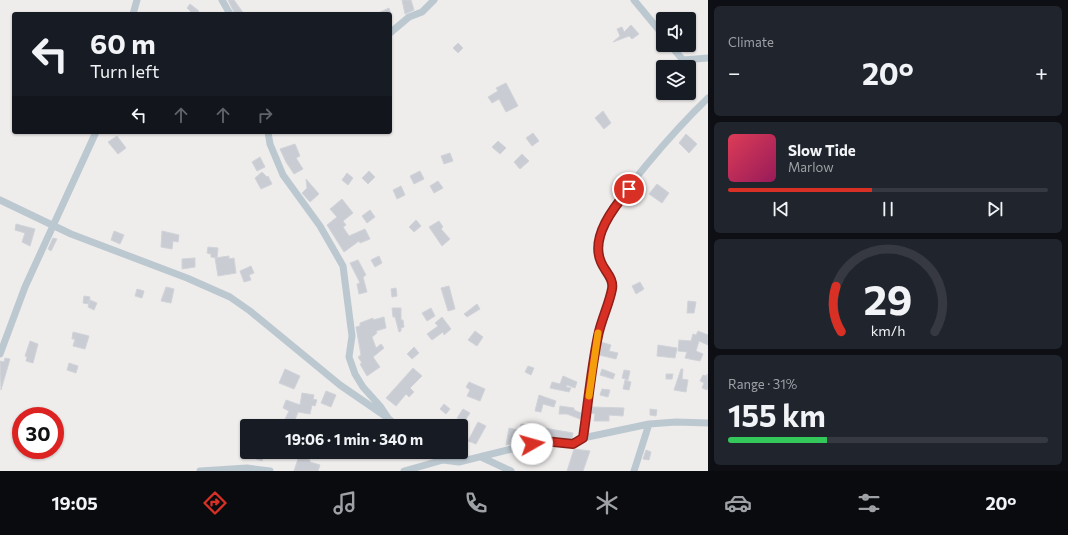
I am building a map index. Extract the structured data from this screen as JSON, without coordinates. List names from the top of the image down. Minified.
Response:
{"page":{"tile":["Climate",["Range · 31%","155 km"]],"turn":["60 m","Turn left"],"heat":["−","20°","+"],"song":["Slow Tide","Marlow"],"limit":"30","trip":"19:06 · 1 min · 340 m","tabs":["19:05","20°"],"gauge":["29","km/h"]}}
